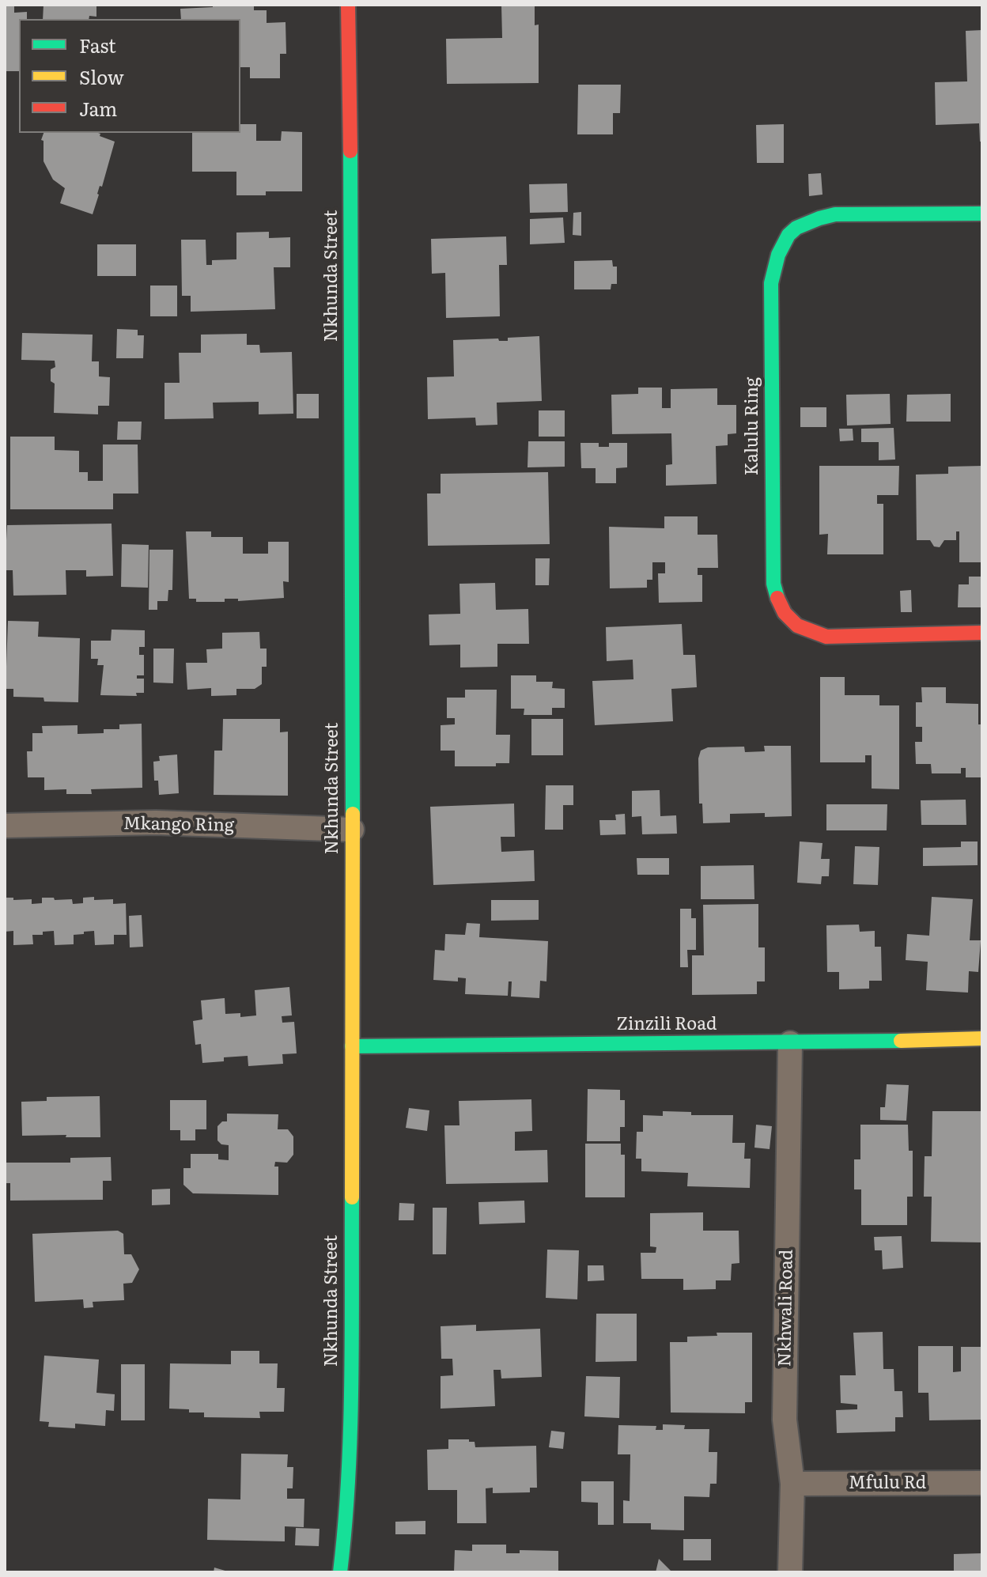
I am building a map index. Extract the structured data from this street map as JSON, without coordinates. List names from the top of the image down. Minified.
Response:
{"streets":{"street":["Nkhunda Street","Kalulu Ring","Mkango Ring","Zinzili Road","Nkhwali Road","Mfulu Rd"]},"crossings":[["Nkhunda Street","Mkango Ring"],["Nkhunda Street","Zinzili Road"],["Zinzili Road","Nkhwali Road"],["Nkhwali Road","Mfulu Rd"]],"legend":["Fast","Slow","Jam"]}
